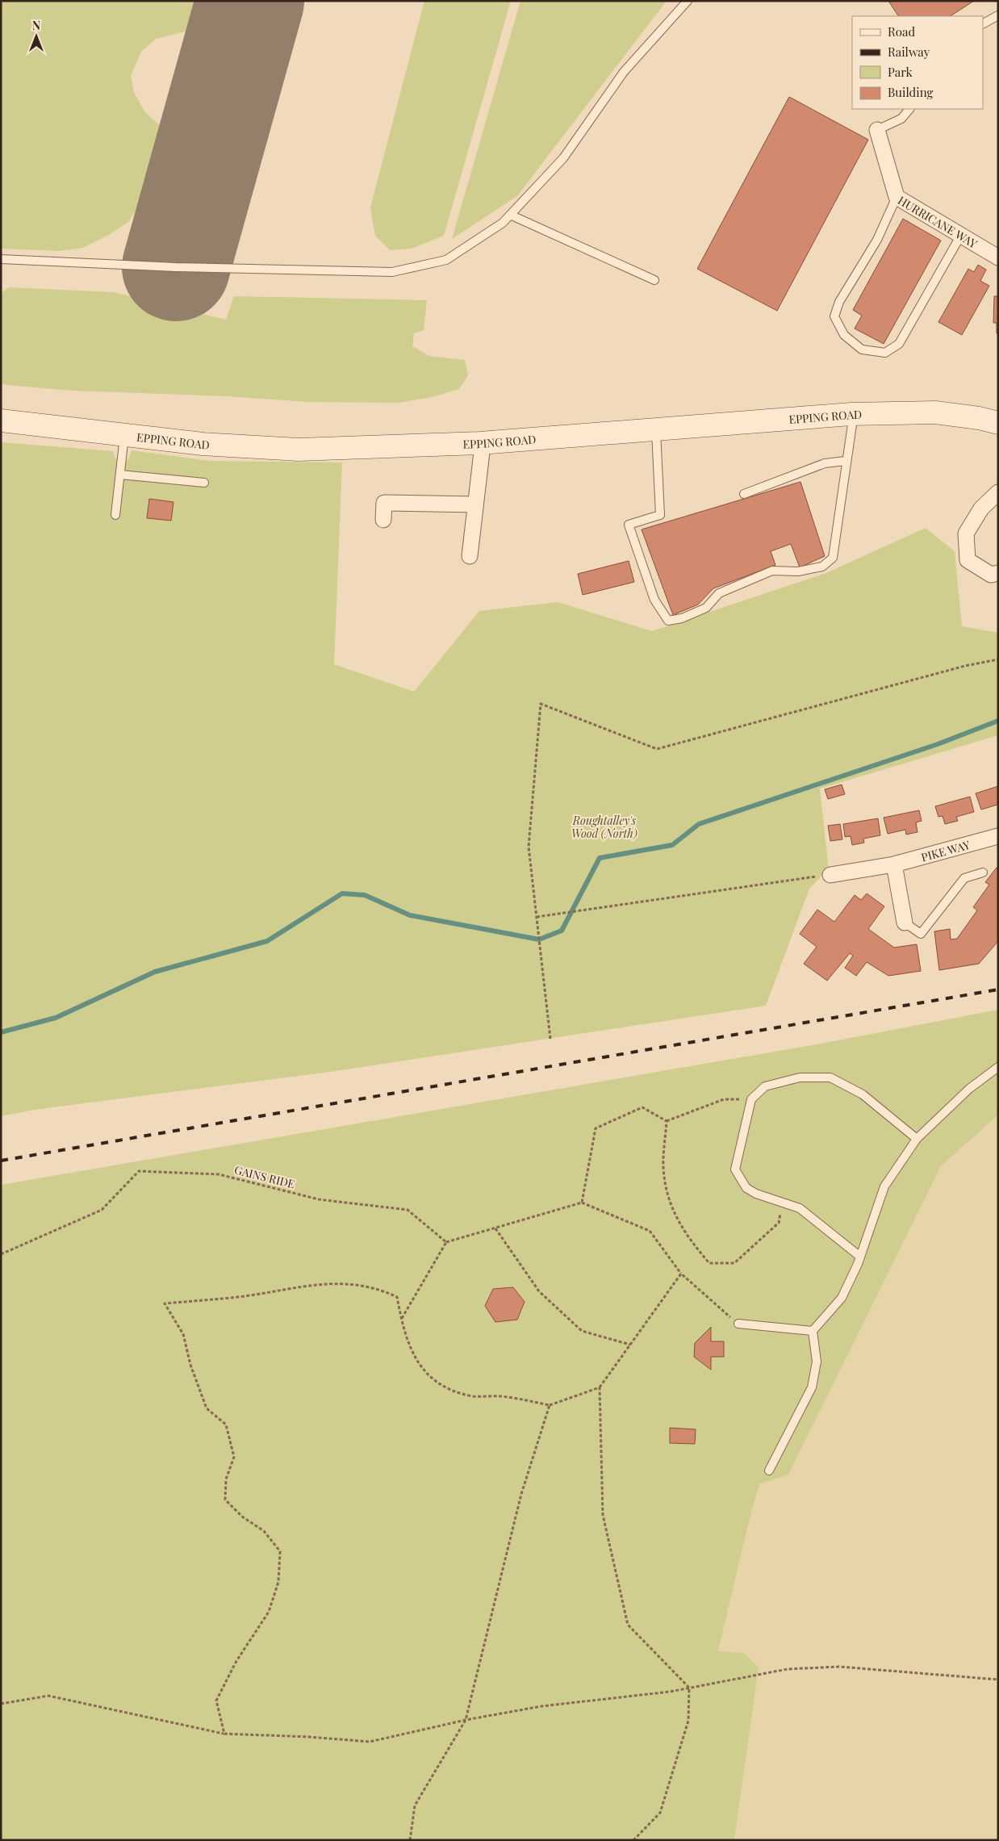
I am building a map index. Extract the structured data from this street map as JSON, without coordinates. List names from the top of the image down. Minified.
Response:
{"streets":{"main road":["EPPING ROAD"],"street":["HURRICANE WAY","PIKE WAY"],"path":["GAINS RIDE"]},"parks":["Roughtalley's Wood (North)"],"legend":["Road","Railway","Park","Building"],"north":"top"}
